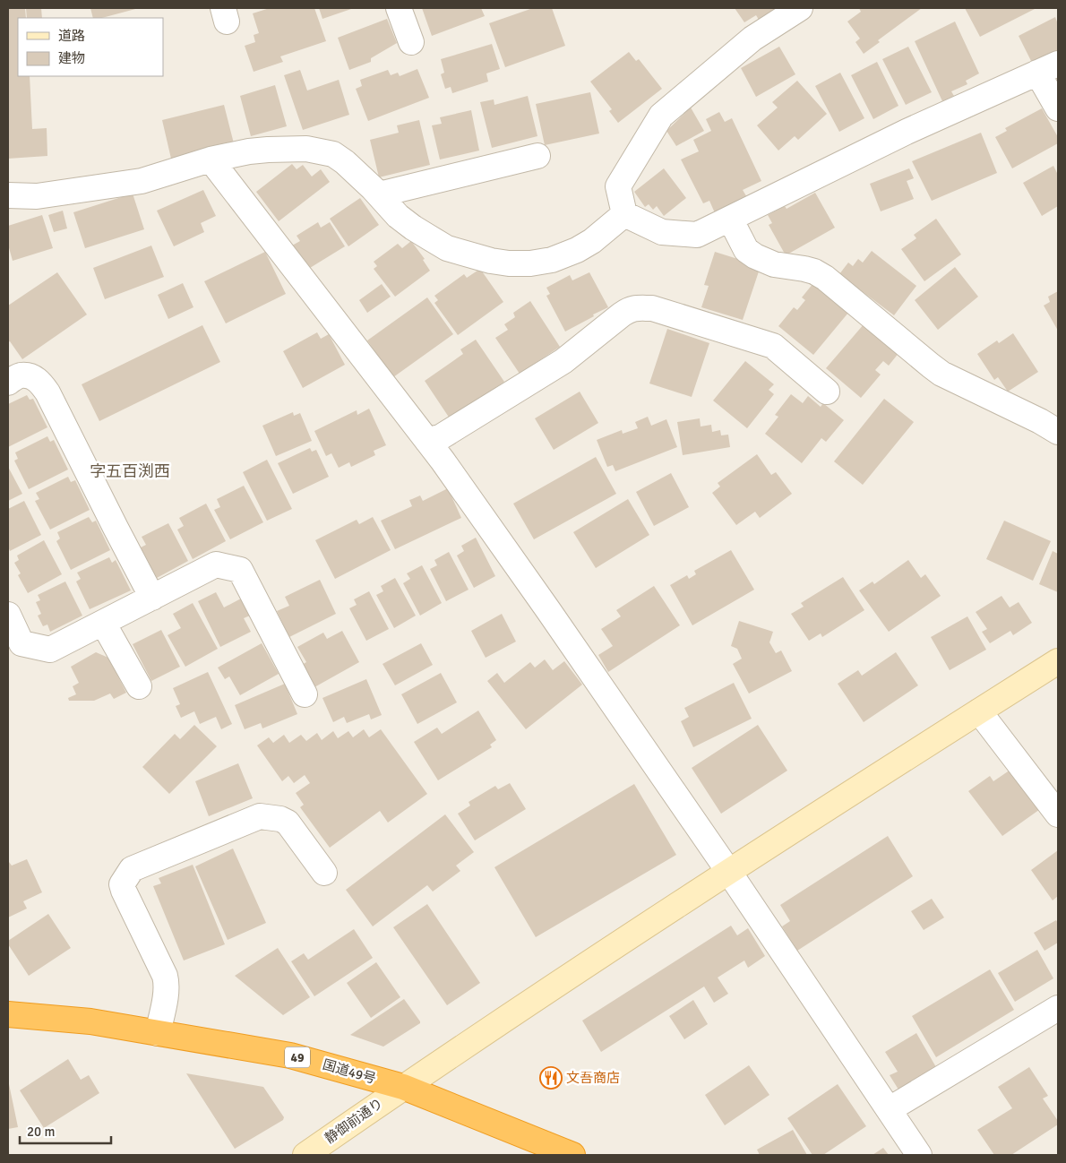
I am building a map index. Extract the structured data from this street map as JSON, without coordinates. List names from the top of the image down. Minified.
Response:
{"streets":{"highway":["49","国道49号"],"street":["静御前通り"]},"crossings":[["国道49号","静御前通り"]],"districts":["字五百渕西"],"places":{"restaurant":["文吾商店"]},"legend":["道路","建物"],"scale_bar":"20 m"}
